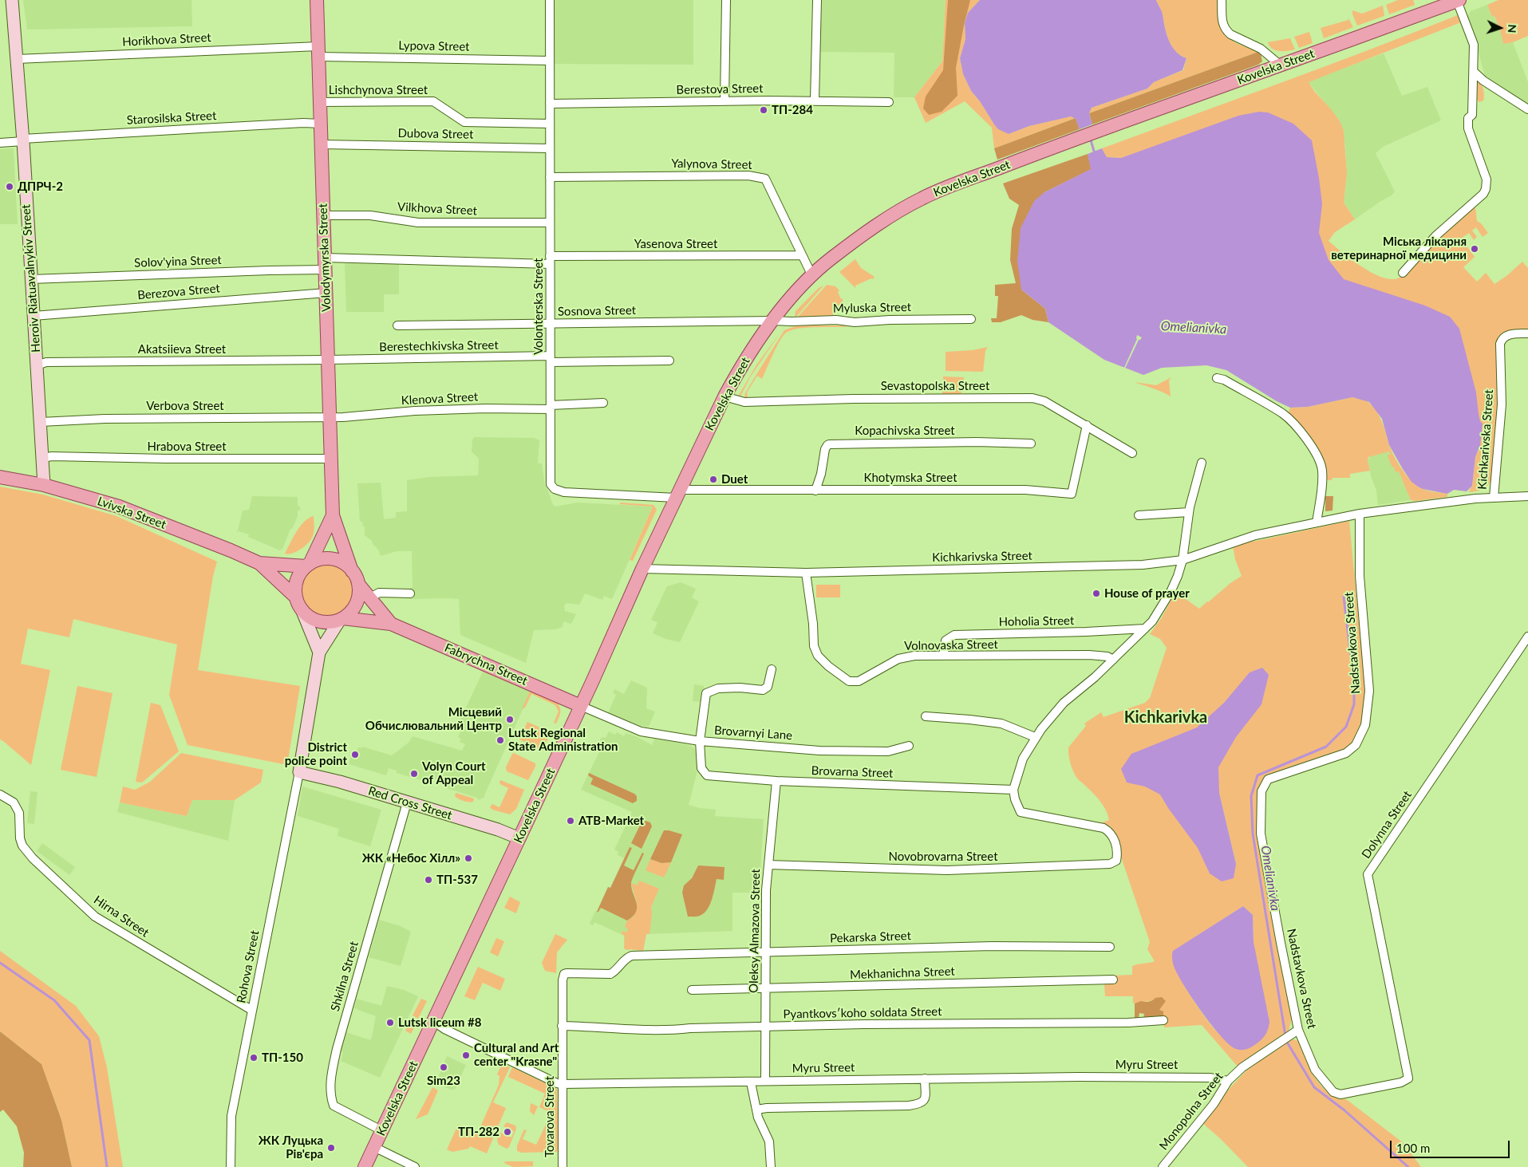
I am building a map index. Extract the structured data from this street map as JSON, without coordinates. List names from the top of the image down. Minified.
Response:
{"streets":{"main road":["Kovelska Street","Volodymyrska Street","Lvivska Street","Fabrychna Street"],"street":["Horikhova Street","Lypova Street","Berestova Street","Lishchynova Street","Starosilska Street","Dubova Street","Yalynova Street","Vilkhova Street","Yasenova Street","Solov'yina Street","Heroiv Riatuavalnykiv Street","Berezova Street","Volonterska Street","Myluska Street","Sosnova Street","Berestechkivska Street","Akatsiieva Street","Sevastopolska Street","Klenova Street","Verbova Street","Kopachivska Street","Kichkarivska Street","Hrabova Street","Khotymska Street","Hoholia Street","Nadstavkova Street","Volnovaska Street","Brovarnyi Lane","Brovarna Street","Red Cross Street","Dolynna Street","Novobrovarna Street","Hirna Street","Oleksy Almazova Street","Pekarska Street","Rohova Street","Mekhanichna Street","Shkilna Street","Pyantkovsʹkoho soldata Street","Myru Street","Monopolna Street","Tovarova Street"]},"crossings":[["Horikhova Street","Lypova Street"],["Horikhova Street","Volodymyrska Street"],["Horikhova Street","Heroiv Riatuavalnykiv Street"],["Lypova Street","Volodymyrska Street"],["Lypova Street","Volonterska Street"],["Kovelska Street","Yalynova Street"],["Kovelska Street","Volonterska Street"],["Kovelska Street","Myluska Street"],["Kovelska Street","Sosnova Street"],["Kovelska Street","Sevastopolska Street"],["Kovelska Street","Kichkarivska Street"],["Kovelska Street","Khotymska Street"],["Kovelska Street","Fabrychna Street"],["Kovelska Street","Red Cross Street"],["Kovelska Street","Shkilna Street"],["Kovelska Street","Myru Street"],["Berestova Street","Volonterska Street"],["Lishchynova Street","Volodymyrska Street"],["Lishchynova Street","Volonterska Street"],["Starosilska Street","Volodymyrska Street"],["Starosilska Street","Heroiv Riatuavalnykiv Street"],["Dubova Street","Volodymyrska Street"],["Dubova Street","Volonterska Street"],["Yalynova Street","Yasenova Street"],["Yalynova Street","Volonterska Street"],["Vilkhova Street","Volodymyrska Street"],["Vilkhova Street","Volonterska Street"],["Yasenova Street","Volodymyrska Street"],["Yasenova Street","Solov'yina Street"],["Yasenova Street","Volonterska Street"],["Volodymyrska Street","Solov'yina Street"],["Volodymyrska Street","Berezova Street"],["Volodymyrska Street","Berestechkivska Street"],["Volodymyrska Street","Akatsiieva Street"],["Volodymyrska Street","Klenova Street"],["Volodymyrska Street","Verbova Street"],["Volodymyrska Street","Hrabova Street"],["Volodymyrska Street","Lvivska Street"],["Volodymyrska Street","Fabrychna Street"],["Solov'yina Street","Heroiv Riatuavalnykiv Street"],["Heroiv Riatuavalnykiv Street","Berezova Street"],["Heroiv Riatuavalnykiv Street","Akatsiieva Street"],["Heroiv Riatuavalnykiv Street","Verbova Street"],["Heroiv Riatuavalnykiv Street","Hrabova Street"],["Heroiv Riatuavalnykiv Street","Lvivska Street"],["Volonterska Street","Sosnova Street"],["Volonterska Street","Berestechkivska Street"],["Volonterska Street","Klenova Street"],["Volonterska Street","Khotymska Street"],["Myluska Street","Sosnova Street"],["Berestechkivska Street","Akatsiieva Street"],["Sevastopolska Street","Khotymska Street"],["Klenova Street","Verbova Street"],["Kopachivska Street","Khotymska Street"],["Kichkarivska Street","Nadstavkova Street"],["Kichkarivska Street","Volnovaska Street"],["Lvivska Street","Fabrychna Street"],["Hoholia Street","Volnovaska Street"],["Nadstavkova Street","Dolynna Street"],["Nadstavkova Street","Monopolna Street"],["Brovarnyi Lane","Brovarna Street"],["Brovarna Street","Novobrovarna Street"],["Brovarna Street","Oleksy Almazova Street"],["Red Cross Street","Rohova Street"],["Red Cross Street","Shkilna Street"],["Novobrovarna Street","Oleksy Almazova Street"],["Hirna Street","Rohova Street"],["Oleksy Almazova Street","Pekarska Street"],["Oleksy Almazova Street","Mekhanichna Street"],["Oleksy Almazova Street","Pyantkovsʹkoho soldata Street"],["Oleksy Almazova Street","Myru Street"],["Pekarska Street","Tovarova Street"],["Pyantkovsʹkoho soldata Street","Tovarova Street"],["Myru Street","Monopolna Street"],["Myru Street","Tovarova Street"]],"districts":["Kichkarivka"],"water":["Omelianivka"],"places":["ТП-284","ДПРЧ-2","Міська лікарня ветеринарної медицини","Duet","House of prayer","Місцевий Обчислювальний Центр","Lutsk Regional State Administration","District police point","Volyn Court of Appeal","ATB-Market","ЖК «Небос Хілл»","ТП-537","Lutsk liceum #8","Cultural and Art center \"Krasne\"","ТП-150","Sim23","ТП-282","ЖК Луцька Рів'єра"],"scale_bar":"100 m","north":"right"}
